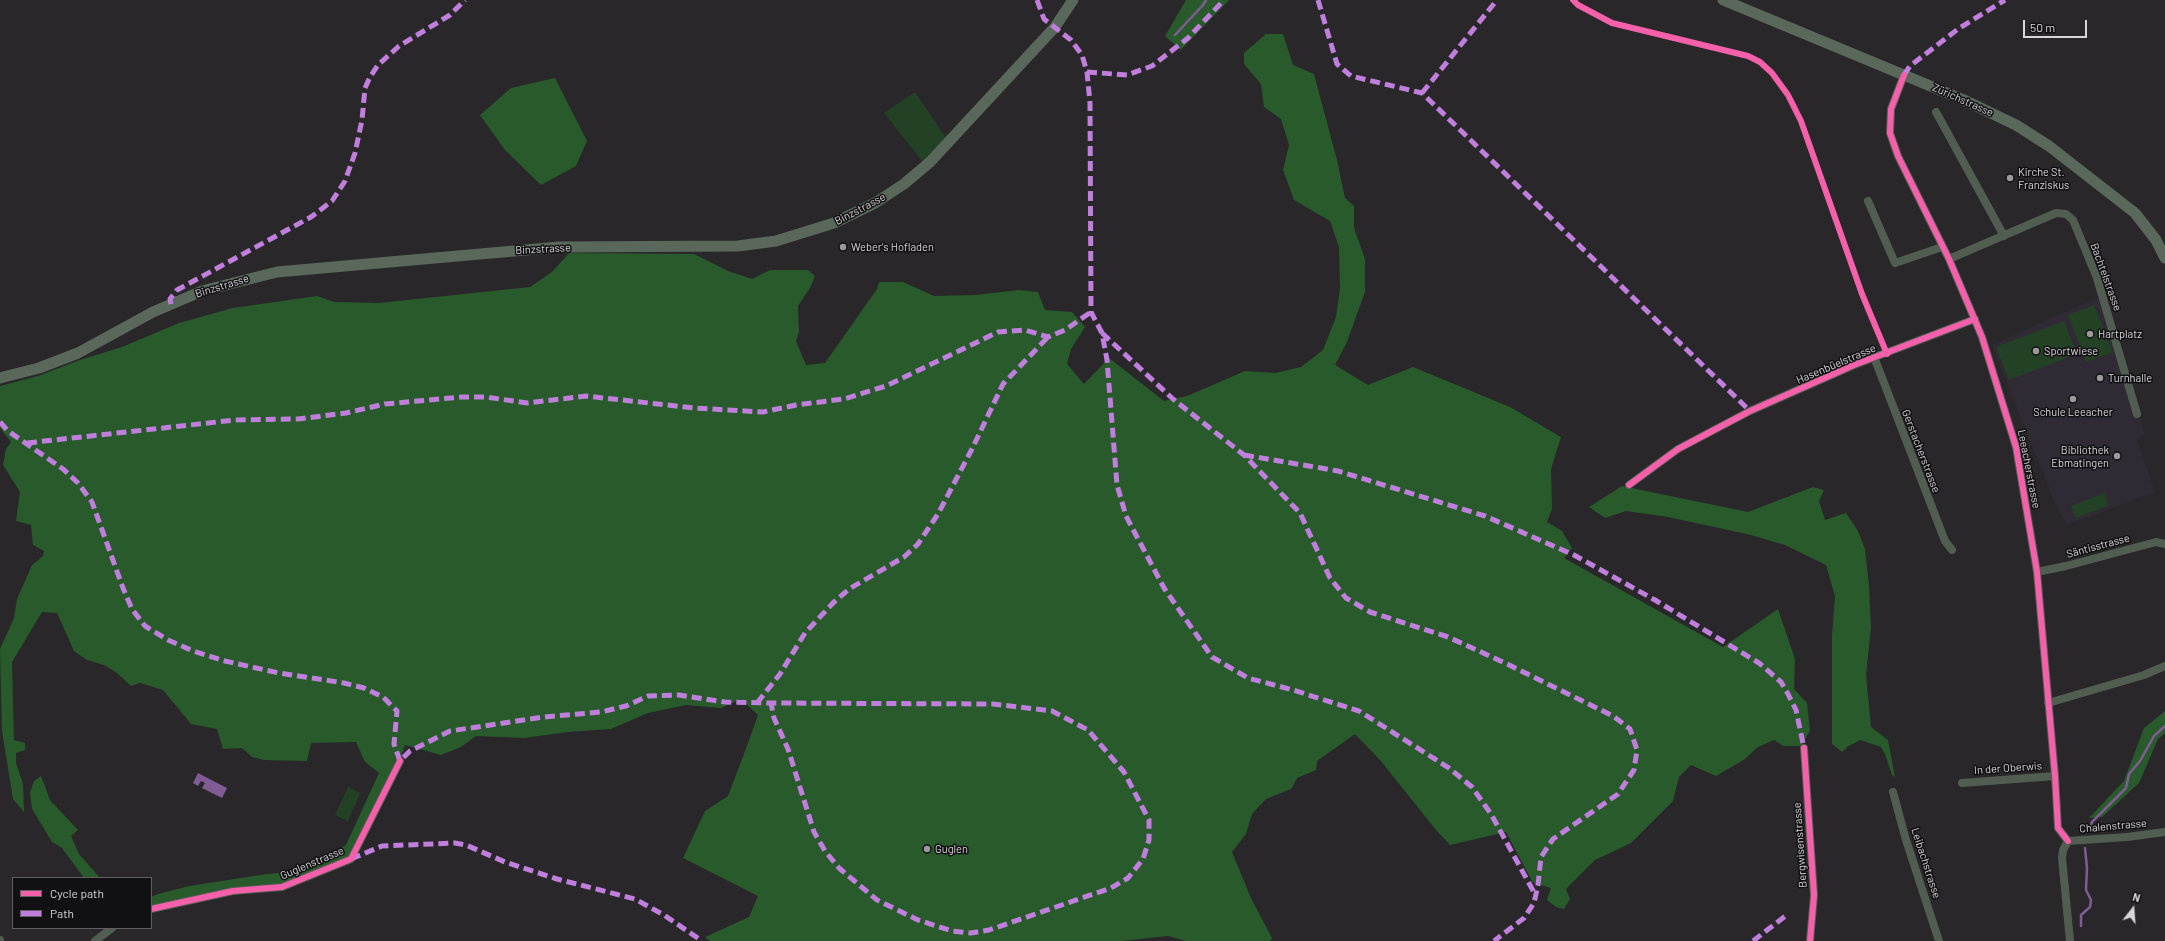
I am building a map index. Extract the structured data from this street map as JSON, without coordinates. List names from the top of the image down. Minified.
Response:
{"streets":{"main road":["Zürichstrasse","Binzstrasse"],"street":["Bachtelstrasse","Hasenbüelstrasse","Gerstacherstrasse","Leeacherstrasse","Säntisstrasse","In der Oberwis","Chalenstrasse","Bergwisenstrasse","Guglenstrasse","Leibachstrasse"]},"crossings":[["Zürichstrasse","Leeacherstrasse"],["Bachtelstrasse","Leeacherstrasse"],["Hasenbüelstrasse","Gerstacherstrasse"],["Hasenbüelstrasse","Leeacherstrasse"],["Leeacherstrasse","Säntisstrasse"],["Leeacherstrasse","In der Oberwis"],["Leeacherstrasse","Chalenstrasse"]],"places":["Kirche St. Franziskus","Weber's Hofladen","Hartplatz","Sportwiese","Turnhalle","Schule Leeacher","Bibliothek Ebmatingen","Guglen"],"legend":["Cycle path","Path"],"scale_bar":"50 m","north":"top"}
